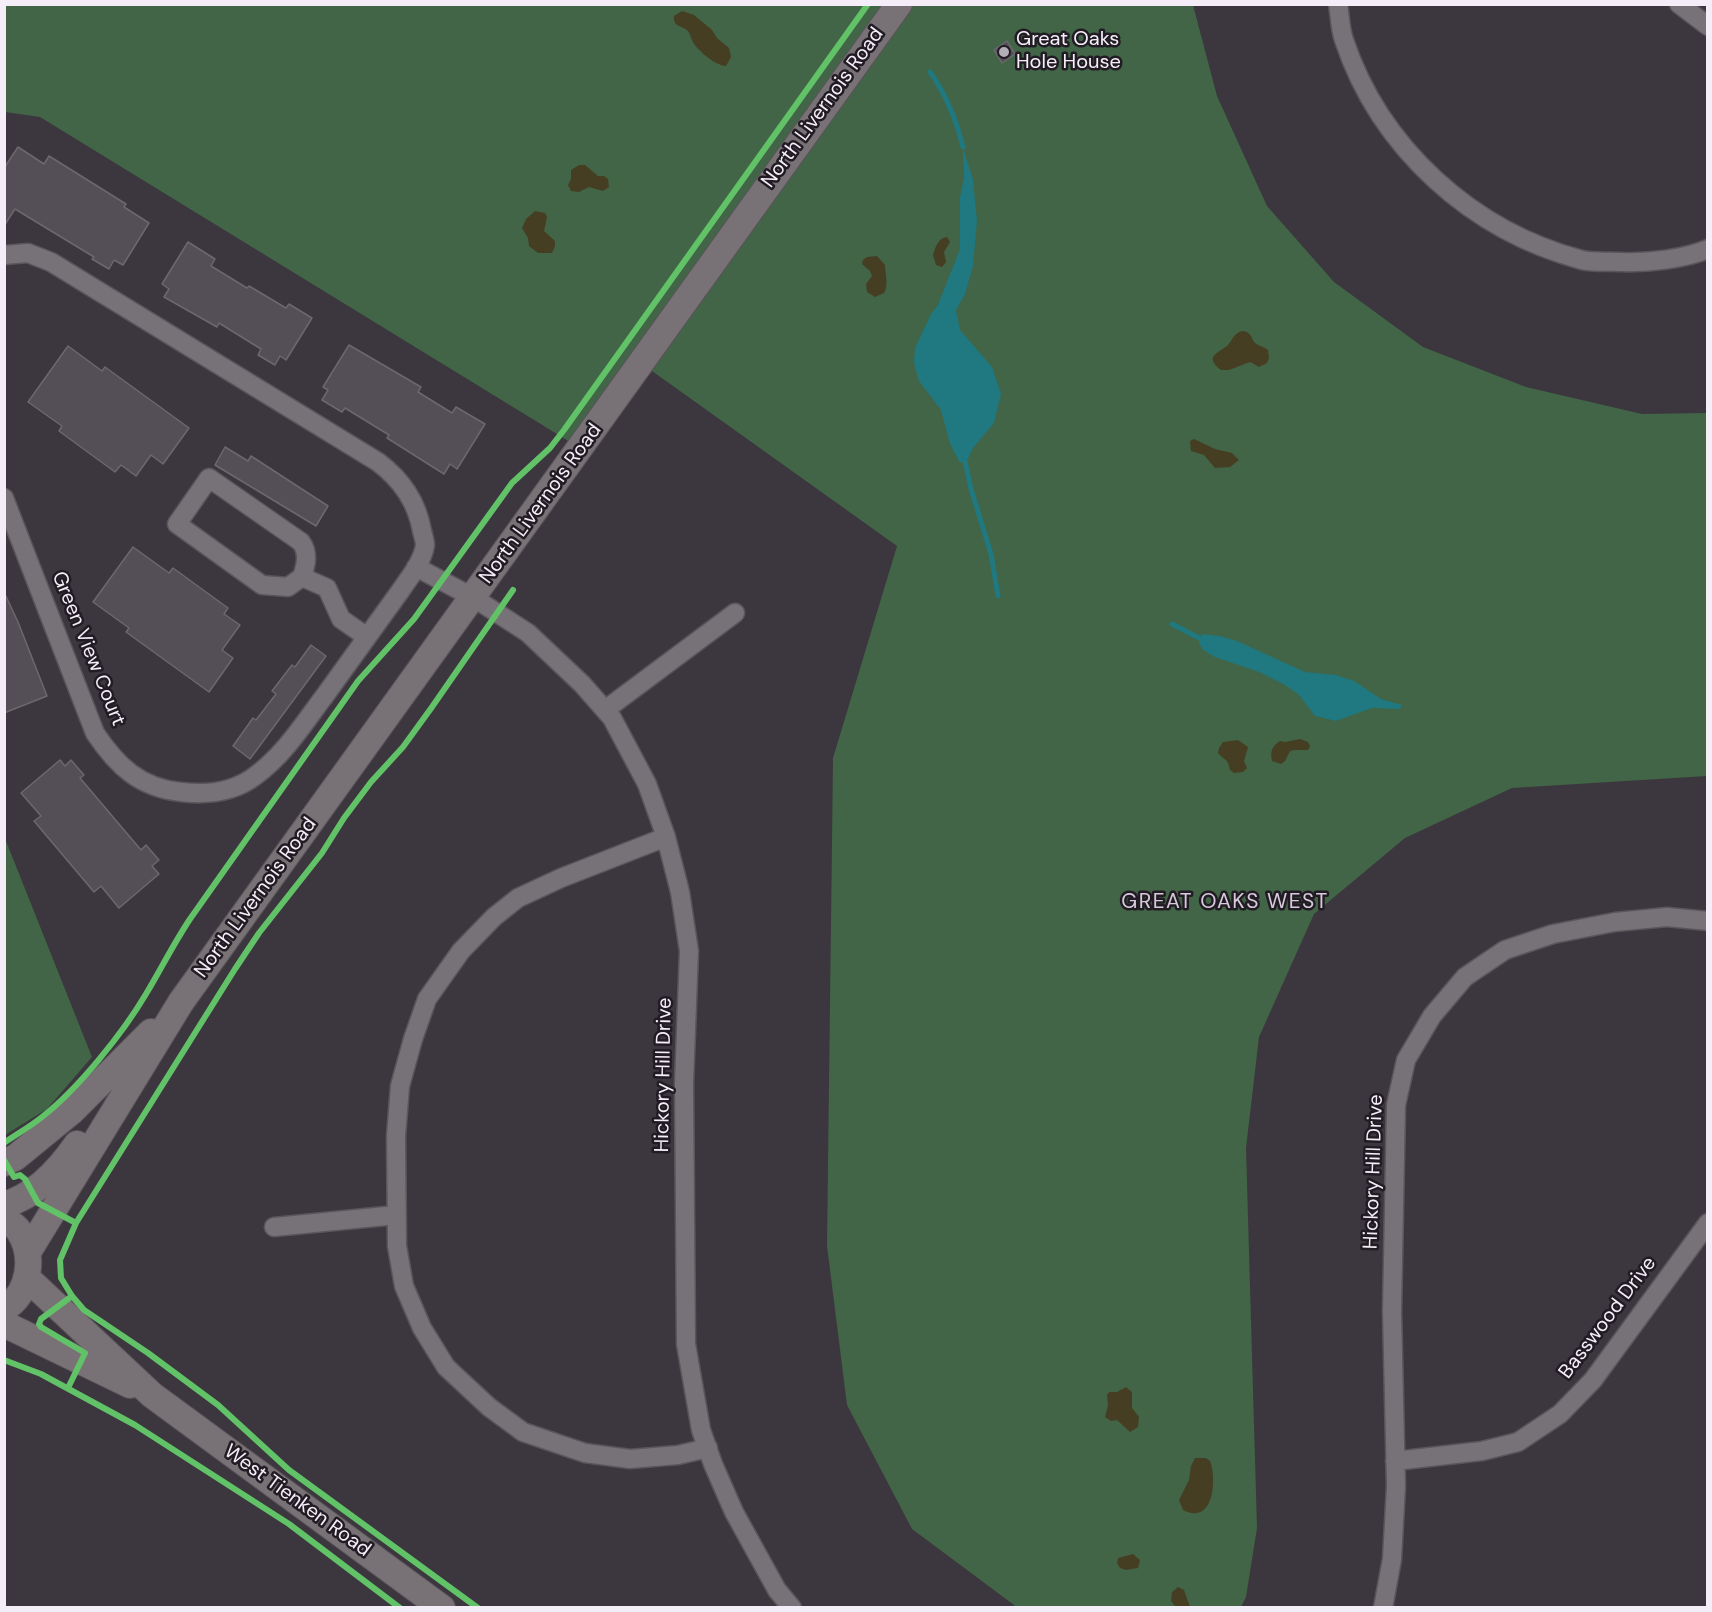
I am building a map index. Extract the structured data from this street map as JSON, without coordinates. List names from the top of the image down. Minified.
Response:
{"streets":{"main road":["North Livernois Road","West Tienken Road"],"street":["Green View Court","Hickory Hill Drive","Basswood Drive"]},"crossings":[["North Livernois Road","Hickory Hill Drive"],["Hickory Hill Drive","Basswood Drive"]],"districts":["GREAT OAKS WEST"],"places":["Great Oaks Hole House"]}
